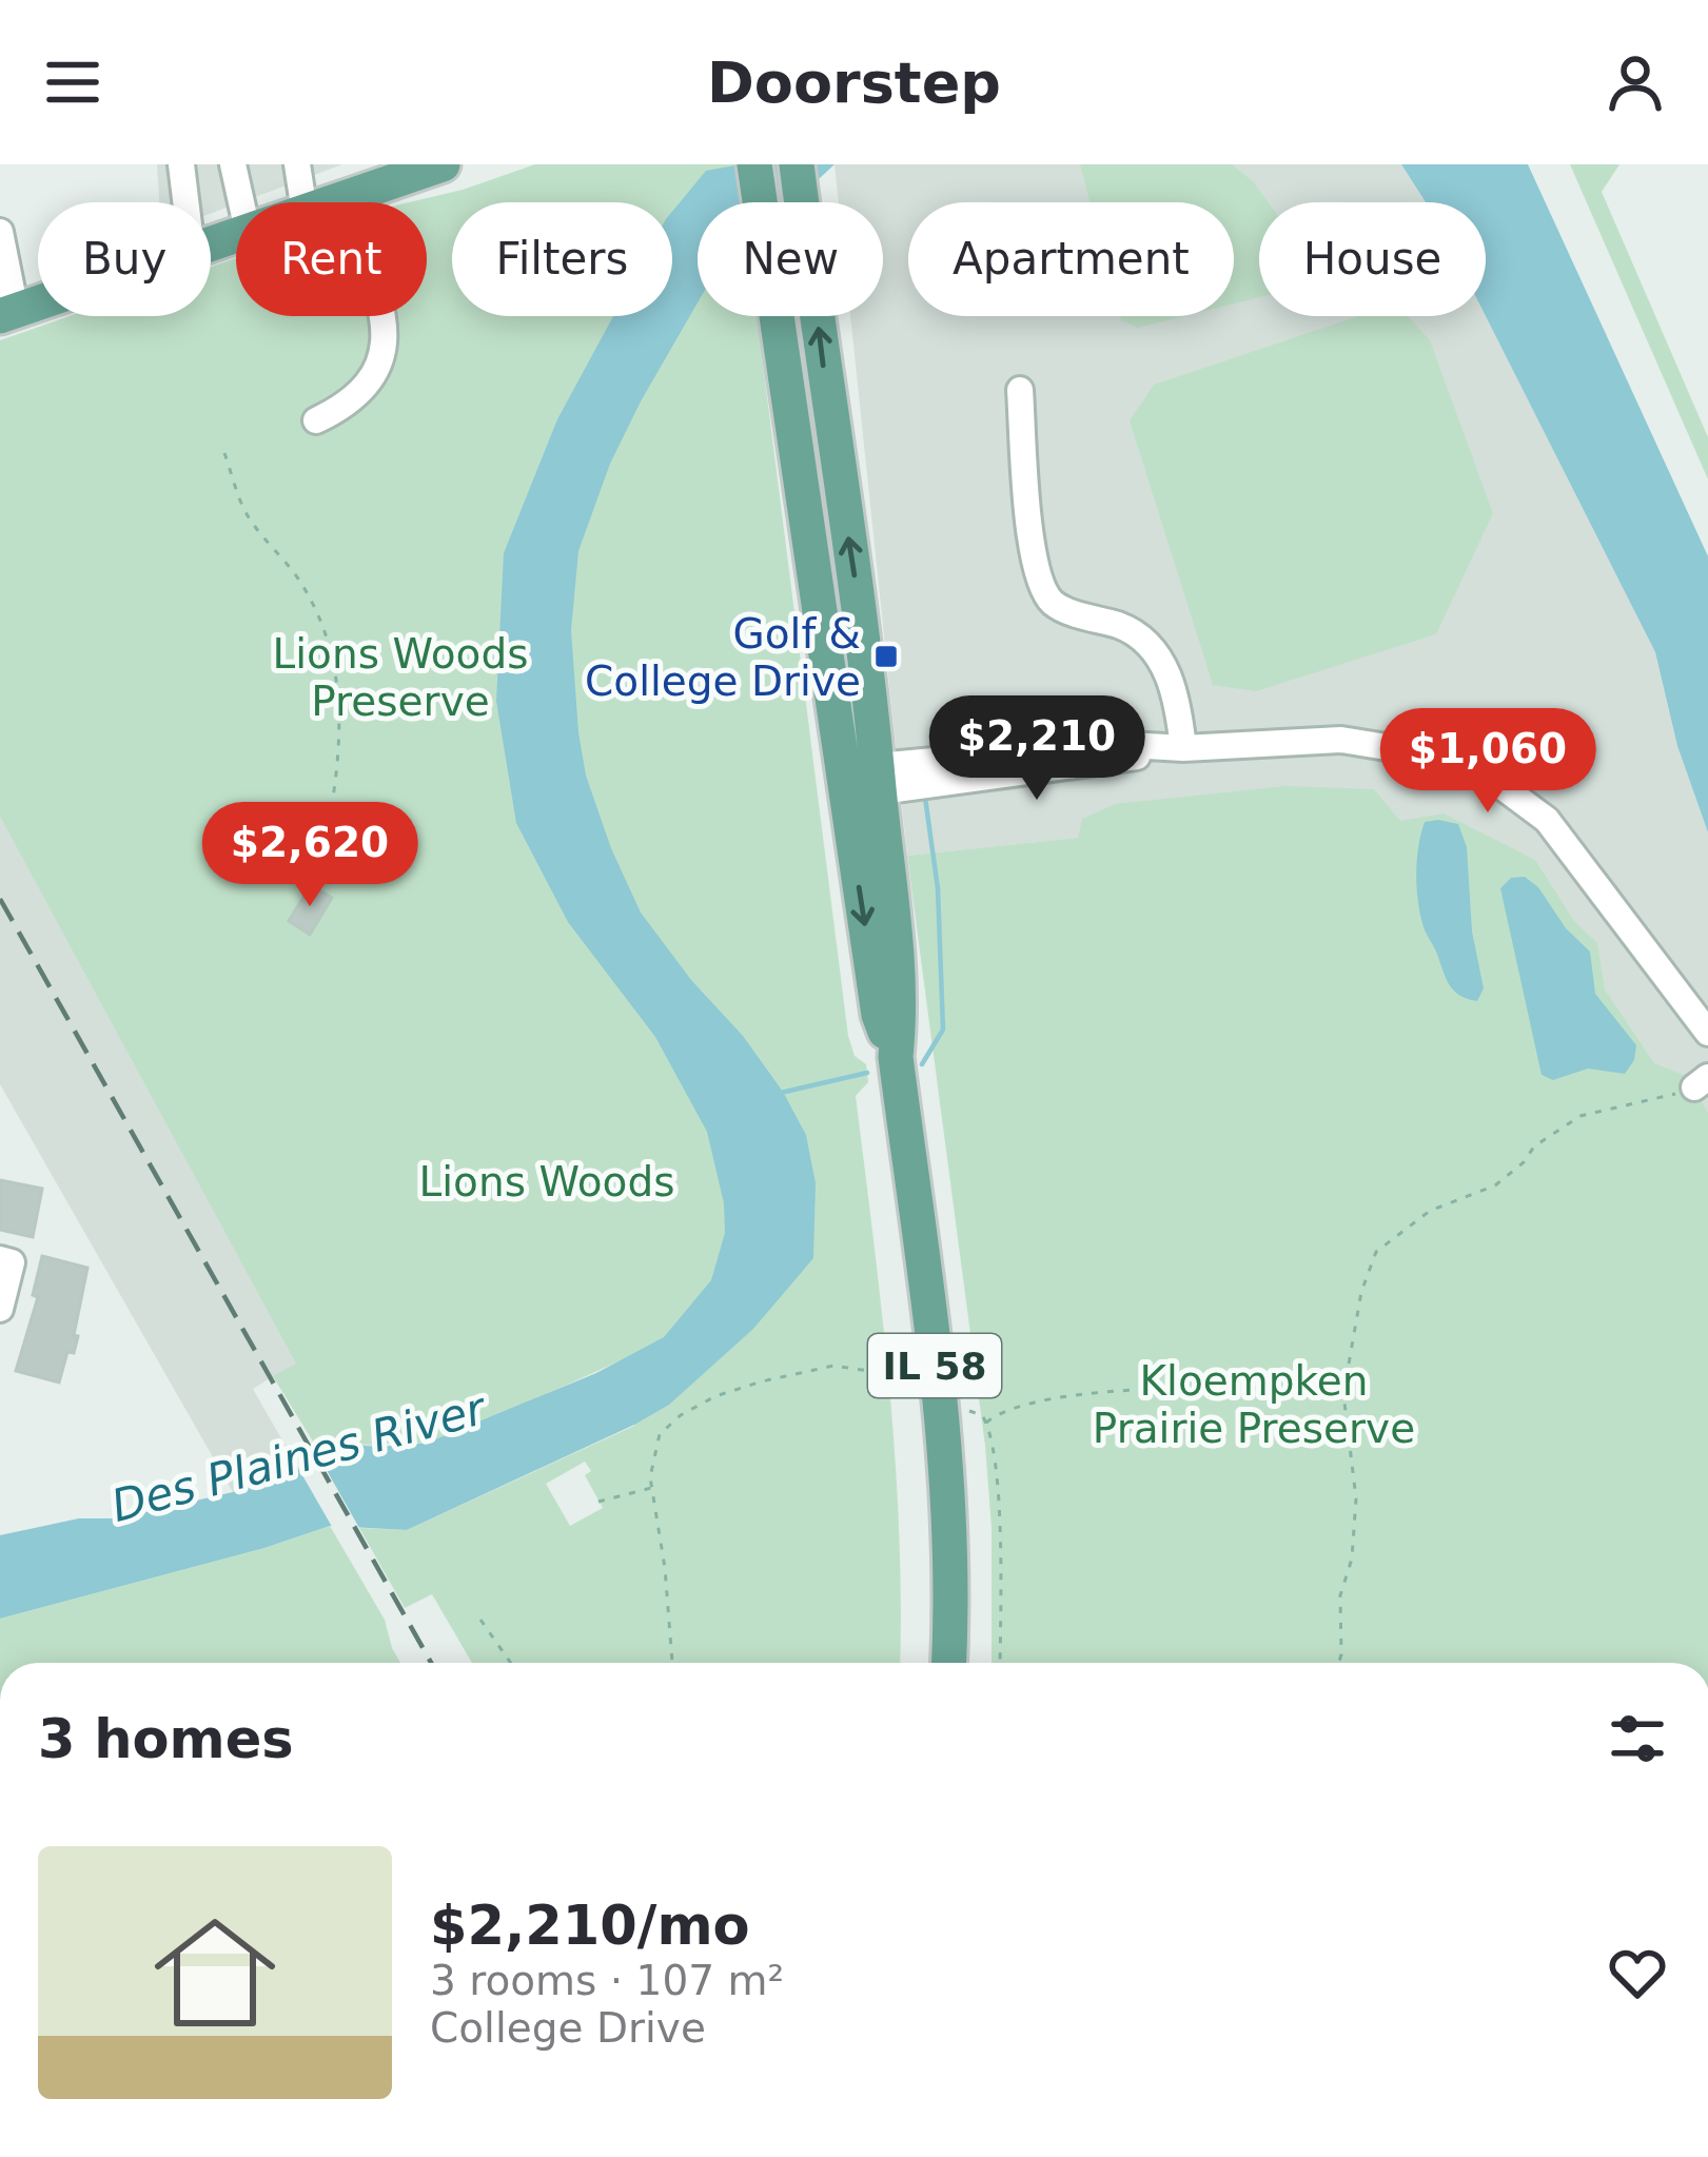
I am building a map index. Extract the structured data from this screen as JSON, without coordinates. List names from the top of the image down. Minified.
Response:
{"streets":{"main road":["IL 58"]},"water":["Des Plaines River"],"parks":["Lions Woods Preserve","Lions Woods","Kloempken Prairie Preserve"],"places":{"transit":["Golf & College Drive"]},"page":{"header":"Doorstep","chip":["Buy","Rent","Filters","New","Apartment","House"],"price":["$2,210","$1,060","$2,620"],"heading":"3 homes","list":[{"name":"$2,210/mo","note":"3 rooms · 107 m² · College Drive"}]}}
